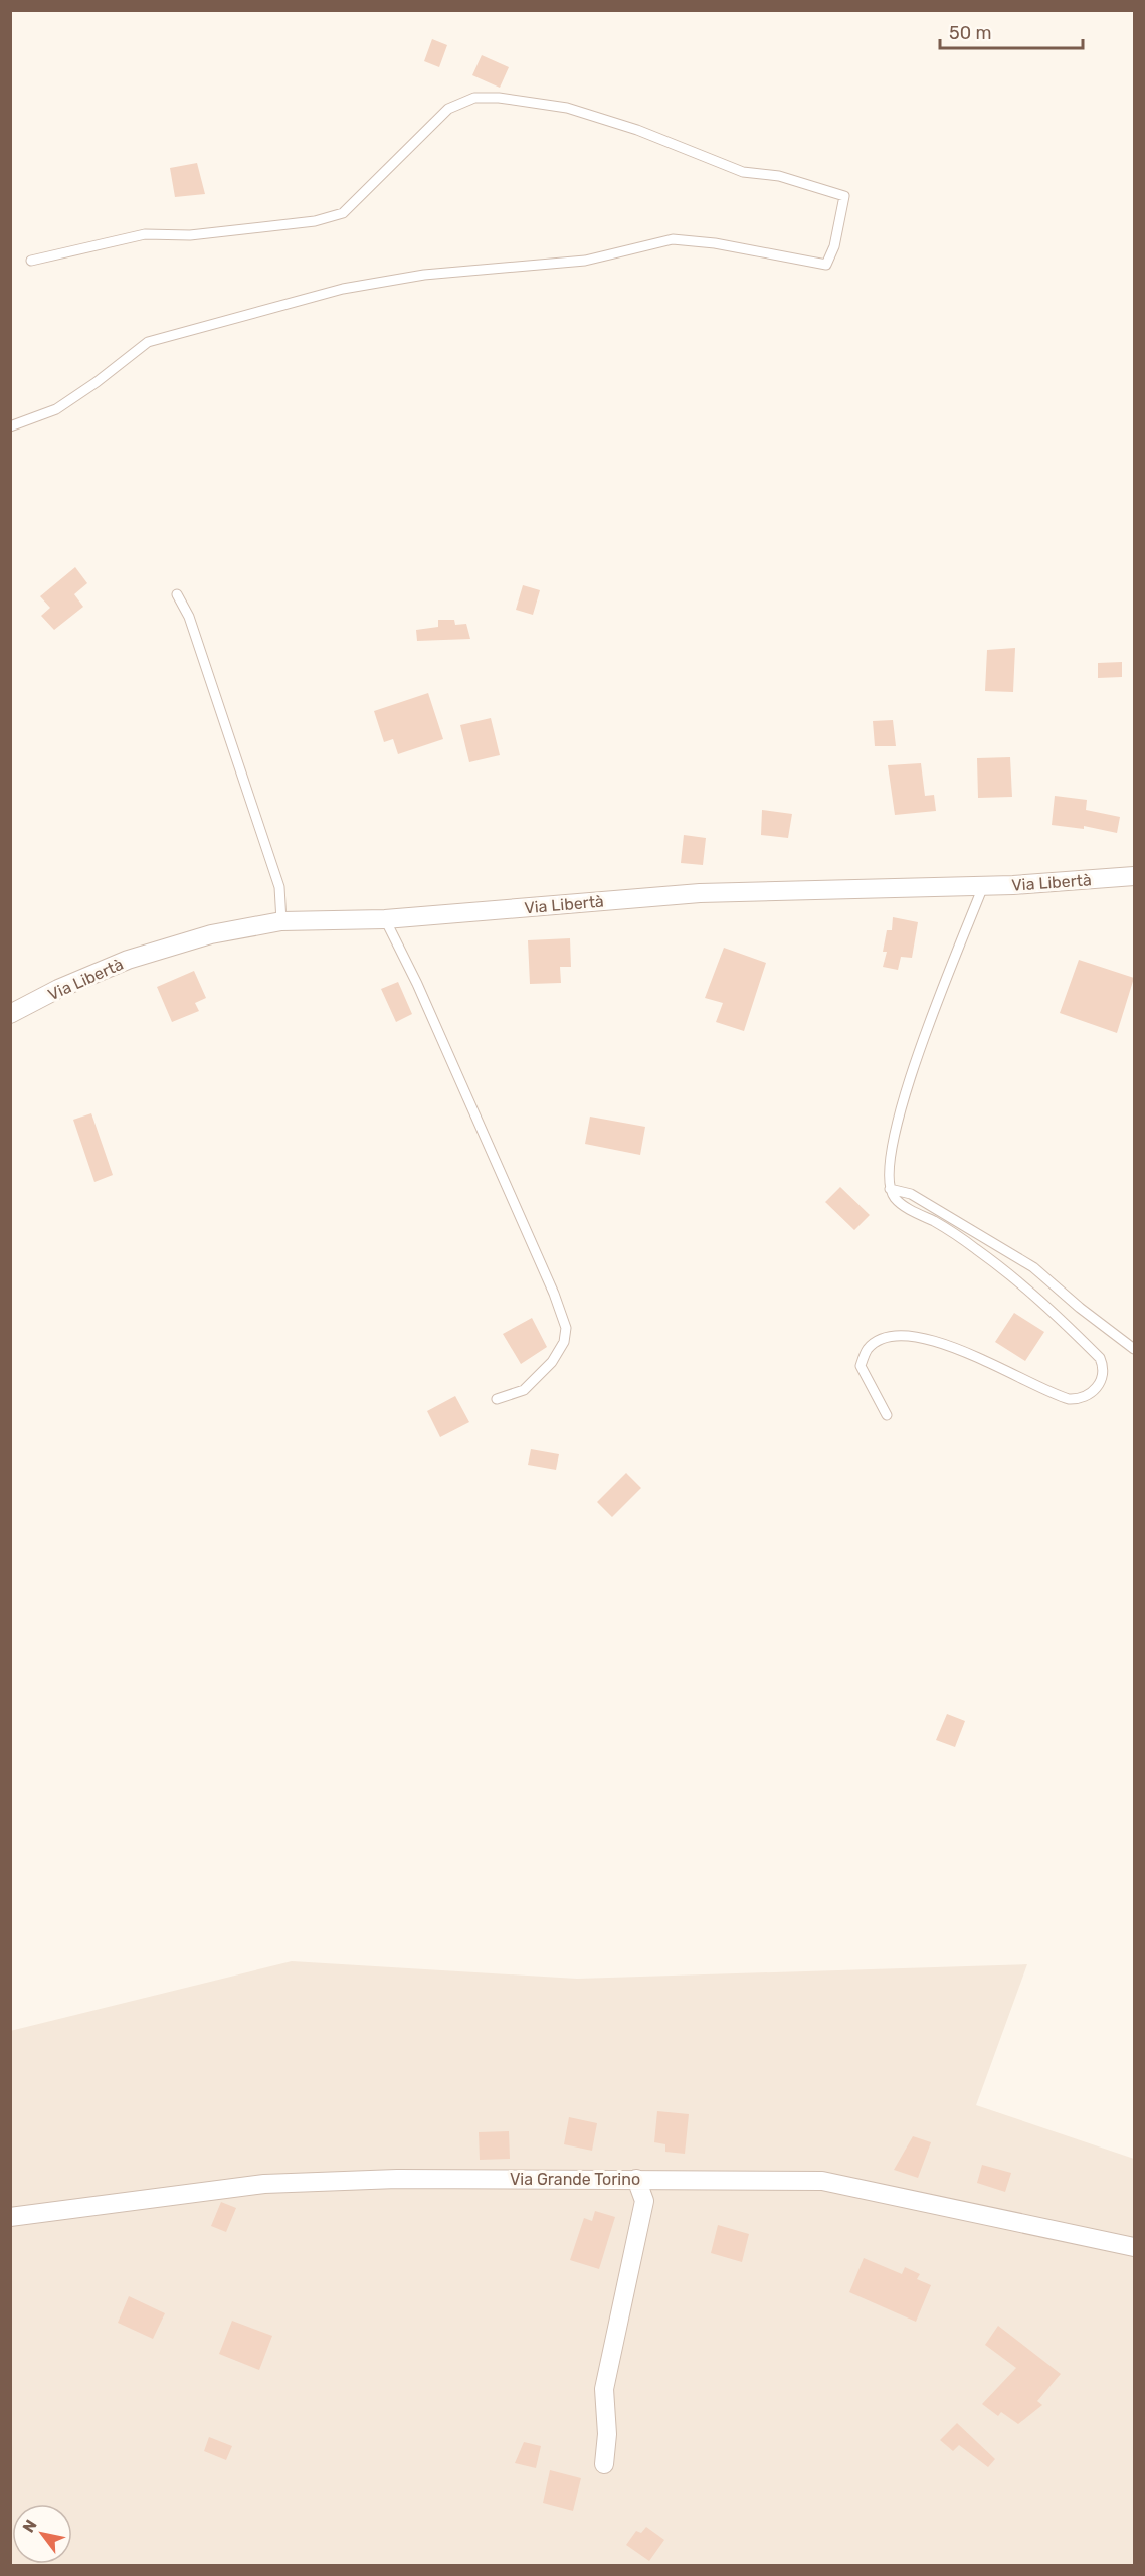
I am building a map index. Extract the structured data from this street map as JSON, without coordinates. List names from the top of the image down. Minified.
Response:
{"streets":{"street":["Via Libertà","Via Grande Torino"]},"scale_bar":"50 m","north":"top left"}
